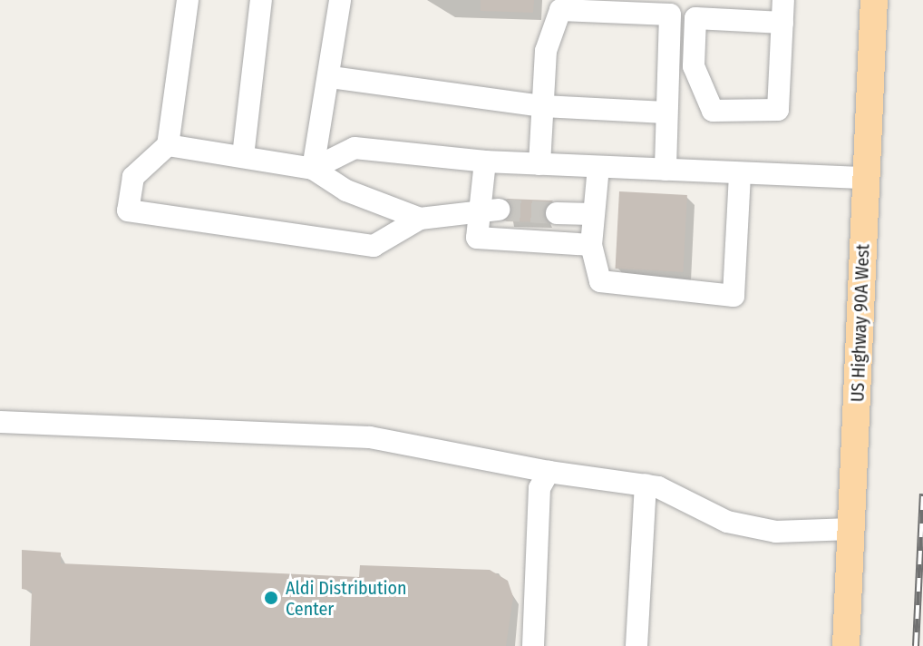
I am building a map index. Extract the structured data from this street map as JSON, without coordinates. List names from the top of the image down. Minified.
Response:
{"streets":{"main road":["US Highway 90A West"]},"places":["Aldi Distribution Center"]}
